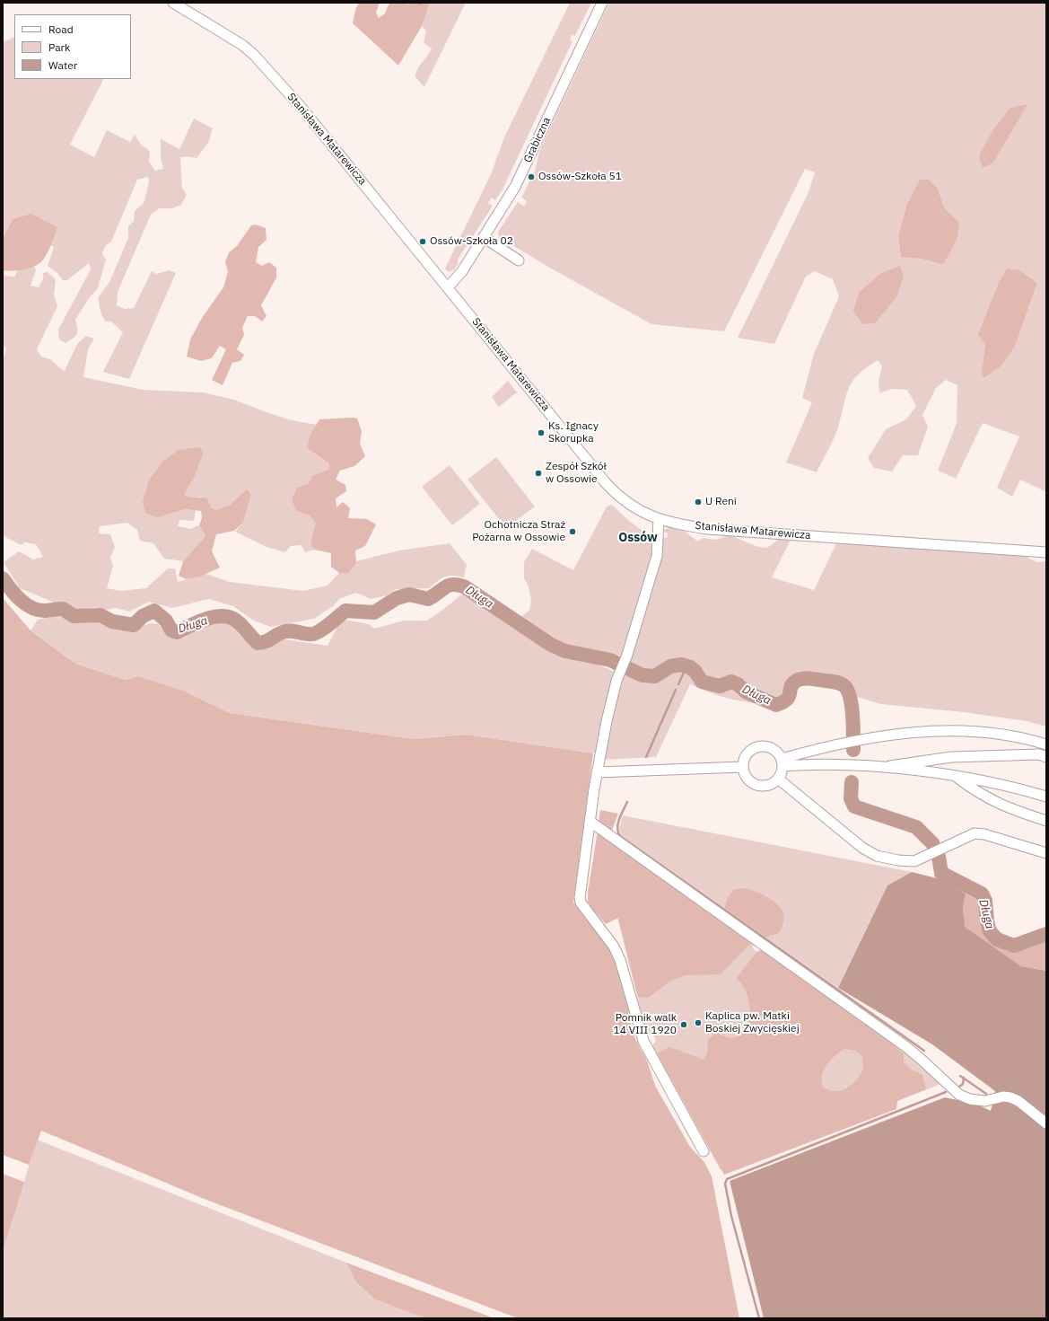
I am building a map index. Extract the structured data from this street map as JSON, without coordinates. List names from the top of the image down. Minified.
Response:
{"streets":{"street":["Stanisława Matarewicza","Grabiczna"]},"crossings":[["Stanisława Matarewicza","Grabiczna"]],"districts":["Ossów"],"water":["Długa"],"places":["Ossów-Szkoła 51","Ossów-Szkoła 02","Ks. Ignacy Skorupka","Zespół Szkół w Ossowie","U Reni","Ochotnicza Straż Pożarna w Ossowie","Kaplica pw. Matki Boskiej Zwycięskiej","Pomnik walk 14 VIII 1920"],"legend":["Road","Park","Water"]}
